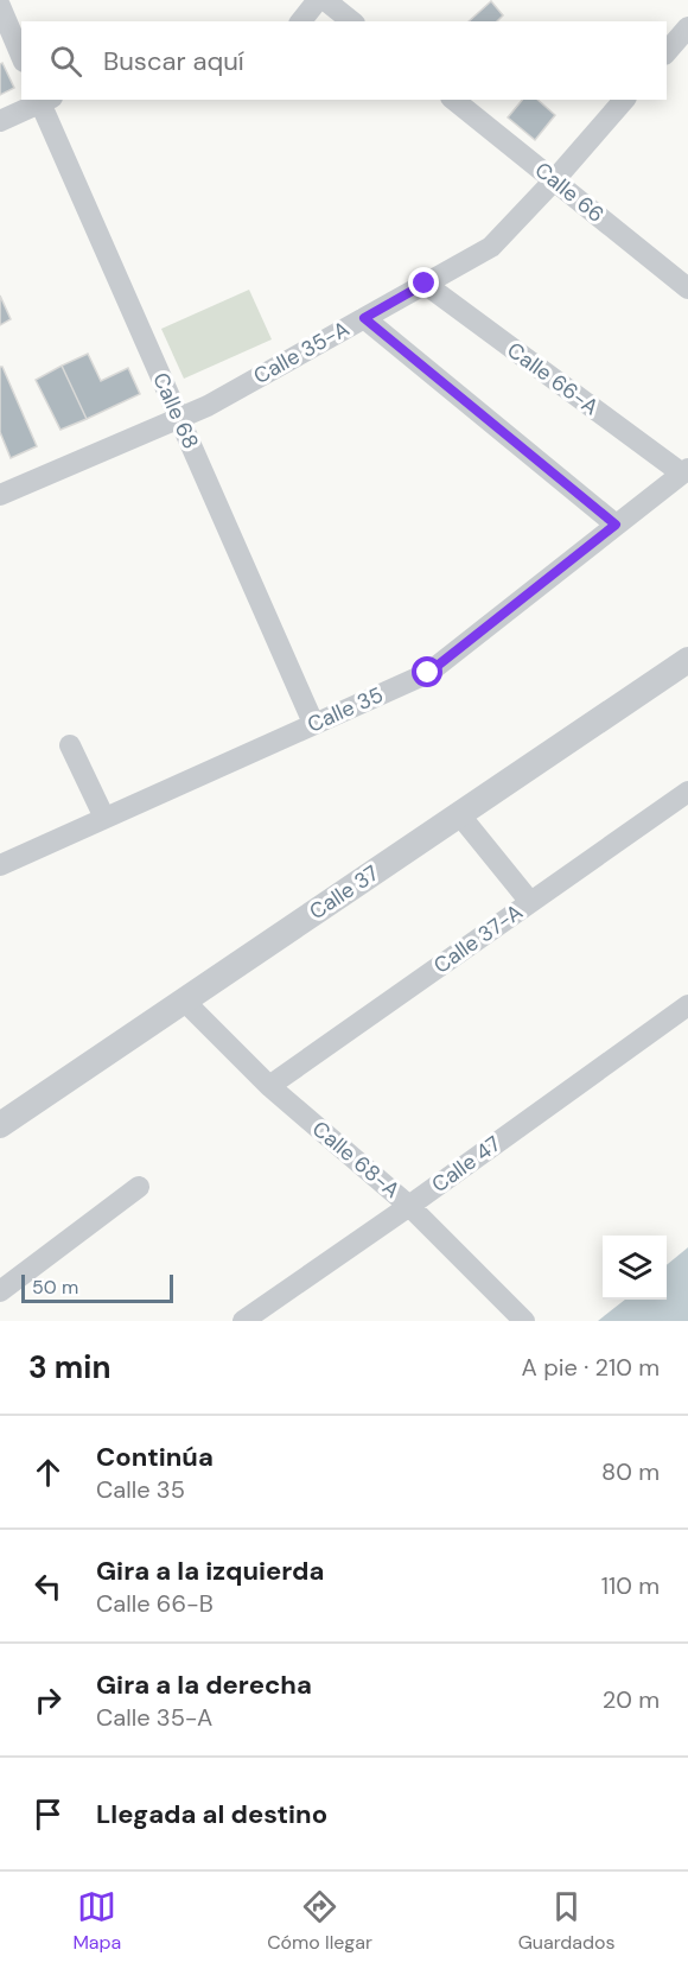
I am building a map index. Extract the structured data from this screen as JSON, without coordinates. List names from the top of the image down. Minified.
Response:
{"streets":{"street":["Calle 66","Calle 35-A","Calle 66-A","Calle 68","Calle 35","Calle 37","Calle 37-A","Calle 68-A","Calle 47"]},"crossings":[["Calle 66","Calle 35-A"],["Calle 35-A","Calle 66-A"],["Calle 35-A","Calle 68"],["Calle 66-A","Calle 35"],["Calle 68","Calle 35"],["Calle 37","Calle 68-A"],["Calle 37-A","Calle 68-A"],["Calle 68-A","Calle 47"]],"scale_bar":"50 m","page":{"search":"Buscar aquí","scale":"50 m","heading":["3 min","A pie · 210 m"],"list":[["Continúa","Calle 35","80 m"],["Gira a la izquierda","Calle 66-B","110 m"],["Gira a la derecha","Calle 35-A","20 m"],"Llegada al destino"],"nav":["Mapa","Cómo llegar","Guardados"]}}
